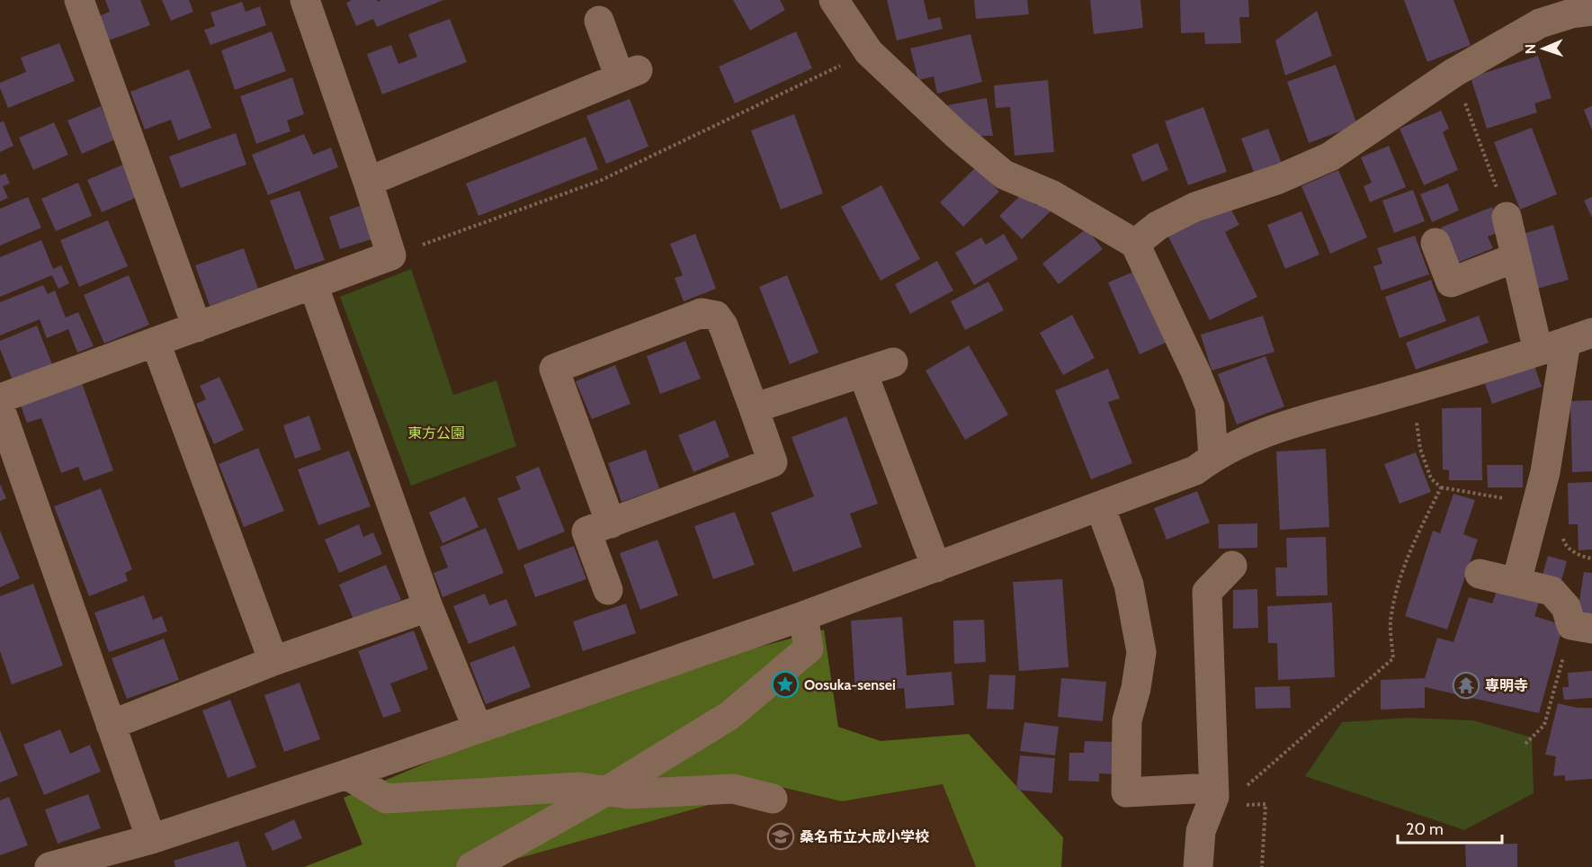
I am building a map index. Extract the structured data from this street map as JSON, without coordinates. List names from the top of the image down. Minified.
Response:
{"parks":["東方公園"],"places":{"place":["Oosuka-sensei"],"temple":["専明寺"],"school or university":["桑名市立大成小学校"]},"scale_bar":"20 m","north":"left"}
